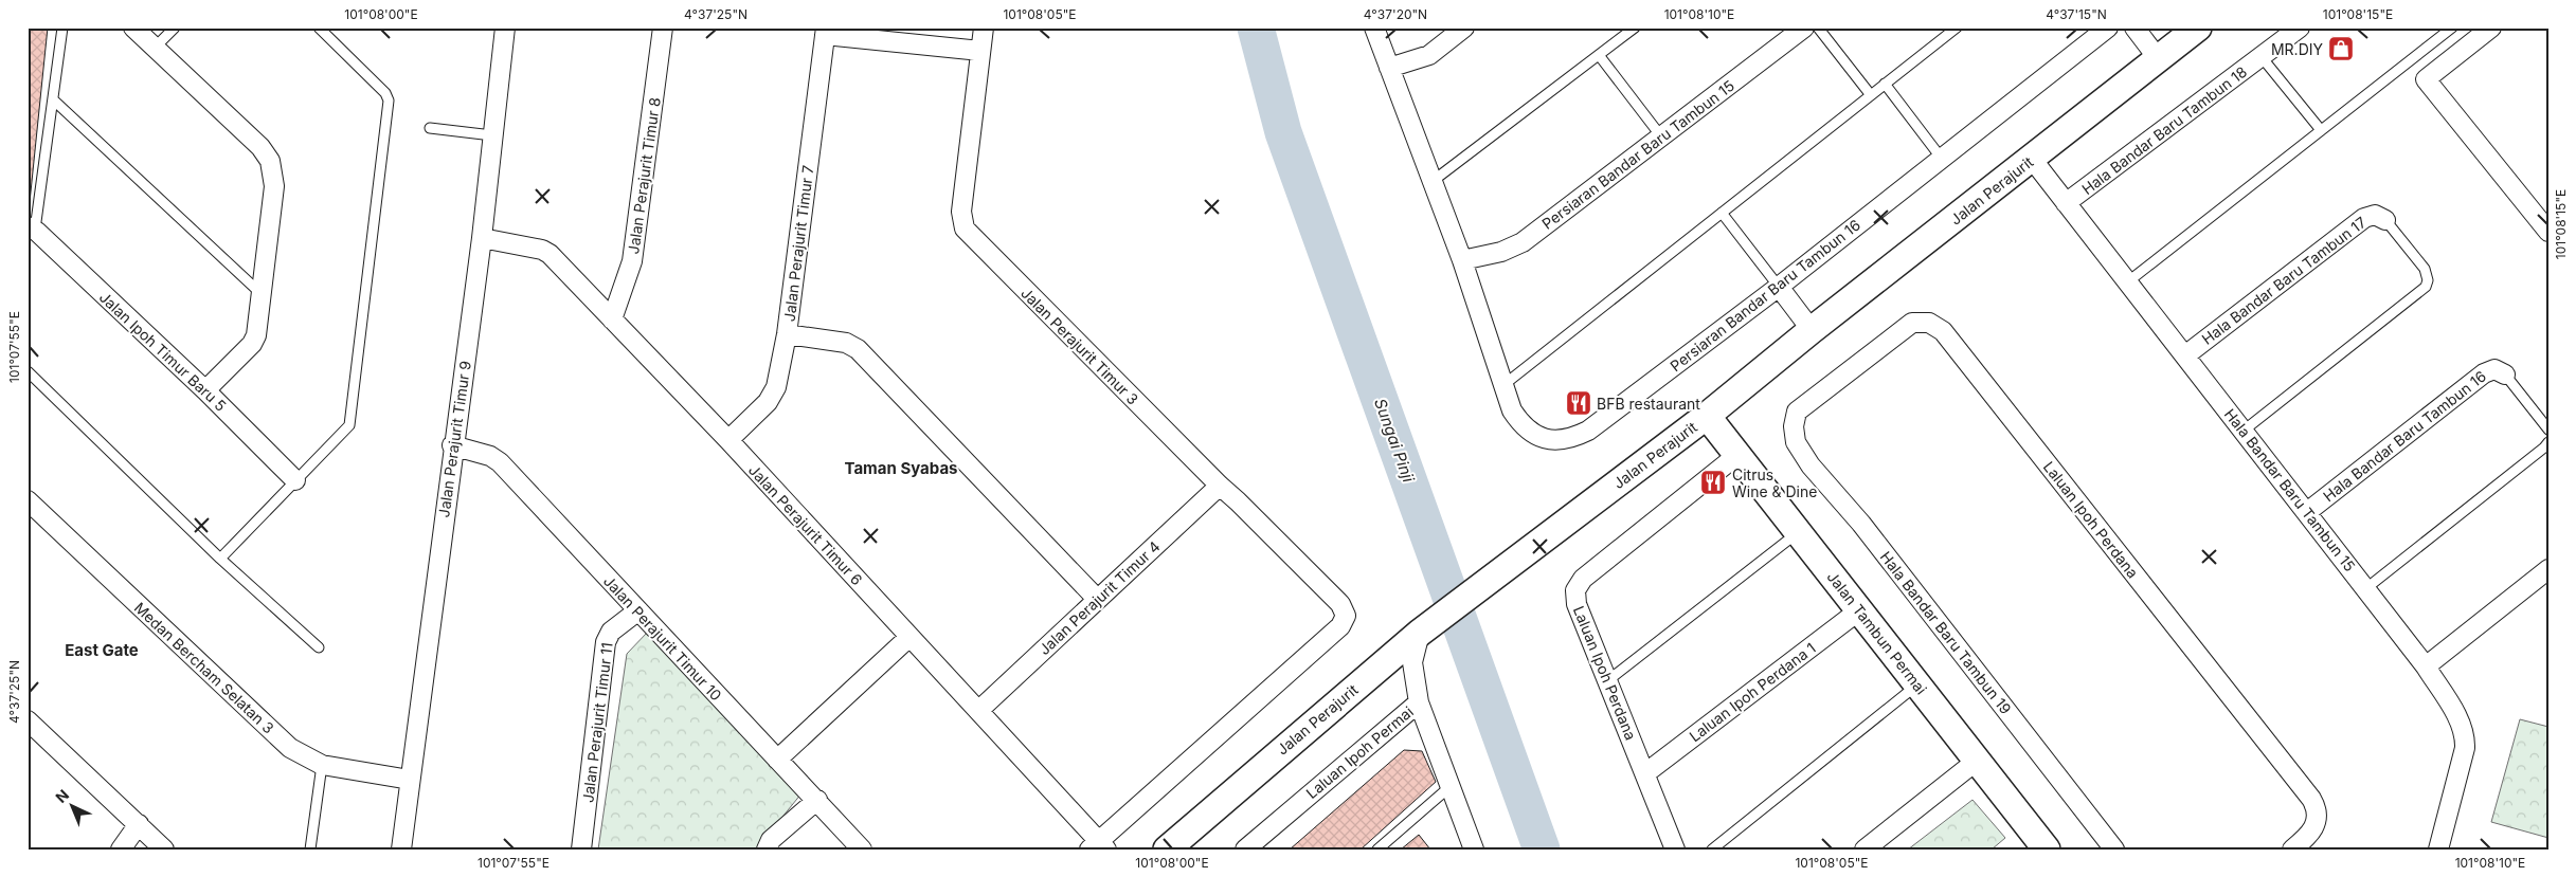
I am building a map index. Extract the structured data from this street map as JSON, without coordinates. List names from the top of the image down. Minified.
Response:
{"streets":{"street":["Hala Bandar Baru Tambun 18","Persiaran Bandar Baru Tambun 15","Jalan Perajurit Timur 8","Jalan Perajurit","Jalan Perajurit Timur 7","Hala Bandar Baru Tambun 17","Persiaran Bandar Baru Tambun 16","Jalan Perajurit Timur 3","Jalan Ipoh Timur Baru 5","Hala Bandar Baru Tambun 16","Jalan Perajurit Timur 9","Hala Bandar Baru Tambun 15","Laluan Ipoh Perdana","Jalan Perajurit Timur 6","Jalan Perajurit Timur 4","Jalan Tambun Permai","Hala Bandar Baru Tambun 19","Jalan Perajurit Timur 10","Medan Bercham Selatan 3","Laluan Ipoh Perdana 1","Jalan Perajurit Timur 11","Laluan Ipoh Permai"]},"crossings":[["Hala Bandar Baru Tambun 18","Hala Bandar Baru Tambun 15"],["Persiaran Bandar Baru Tambun 15","Persiaran Bandar Baru Tambun 16"],["Jalan Perajurit Timur 8","Jalan Perajurit Timur 6"],["Jalan Perajurit","Hala Bandar Baru Tambun 15"],["Jalan Perajurit","Jalan Tambun Permai"],["Jalan Perajurit","Laluan Ipoh Permai"],["Jalan Perajurit Timur 7","Jalan Perajurit Timur 6"],["Hala Bandar Baru Tambun 17","Hala Bandar Baru Tambun 15"],["Jalan Perajurit Timur 3","Jalan Perajurit Timur 6"],["Jalan Perajurit Timur 3","Jalan Perajurit Timur 4"],["Hala Bandar Baru Tambun 16","Hala Bandar Baru Tambun 15"],["Jalan Perajurit Timur 9","Jalan Perajurit Timur 6"],["Jalan Perajurit Timur 9","Jalan Perajurit Timur 10"],["Jalan Perajurit Timur 9","Medan Bercham Selatan 3"],["Laluan Ipoh Perdana","Jalan Tambun Permai"],["Laluan Ipoh Perdana","Hala Bandar Baru Tambun 19"],["Laluan Ipoh Perdana","Laluan Ipoh Perdana 1"],["Jalan Perajurit Timur 6","Jalan Perajurit Timur 4"],["Jalan Tambun Permai","Laluan Ipoh Perdana 1"],["Jalan Perajurit Timur 10","Jalan Perajurit Timur 11"]],"districts":["Taman Syabas","East Gate"],"water":["Sungai Pinji"],"places":{"shop":["MR.DIY"],"restaurant":["BFB restaurant","Citrus Wine & Dine"]},"north":"top left","coordinates":["101°08'00\"E","4°37'25\"N","101°08'05\"E","4°37'20\"N","101°08'10\"E","4°37'15\"N","101°08'15\"E","101°07'55\"E"]}
